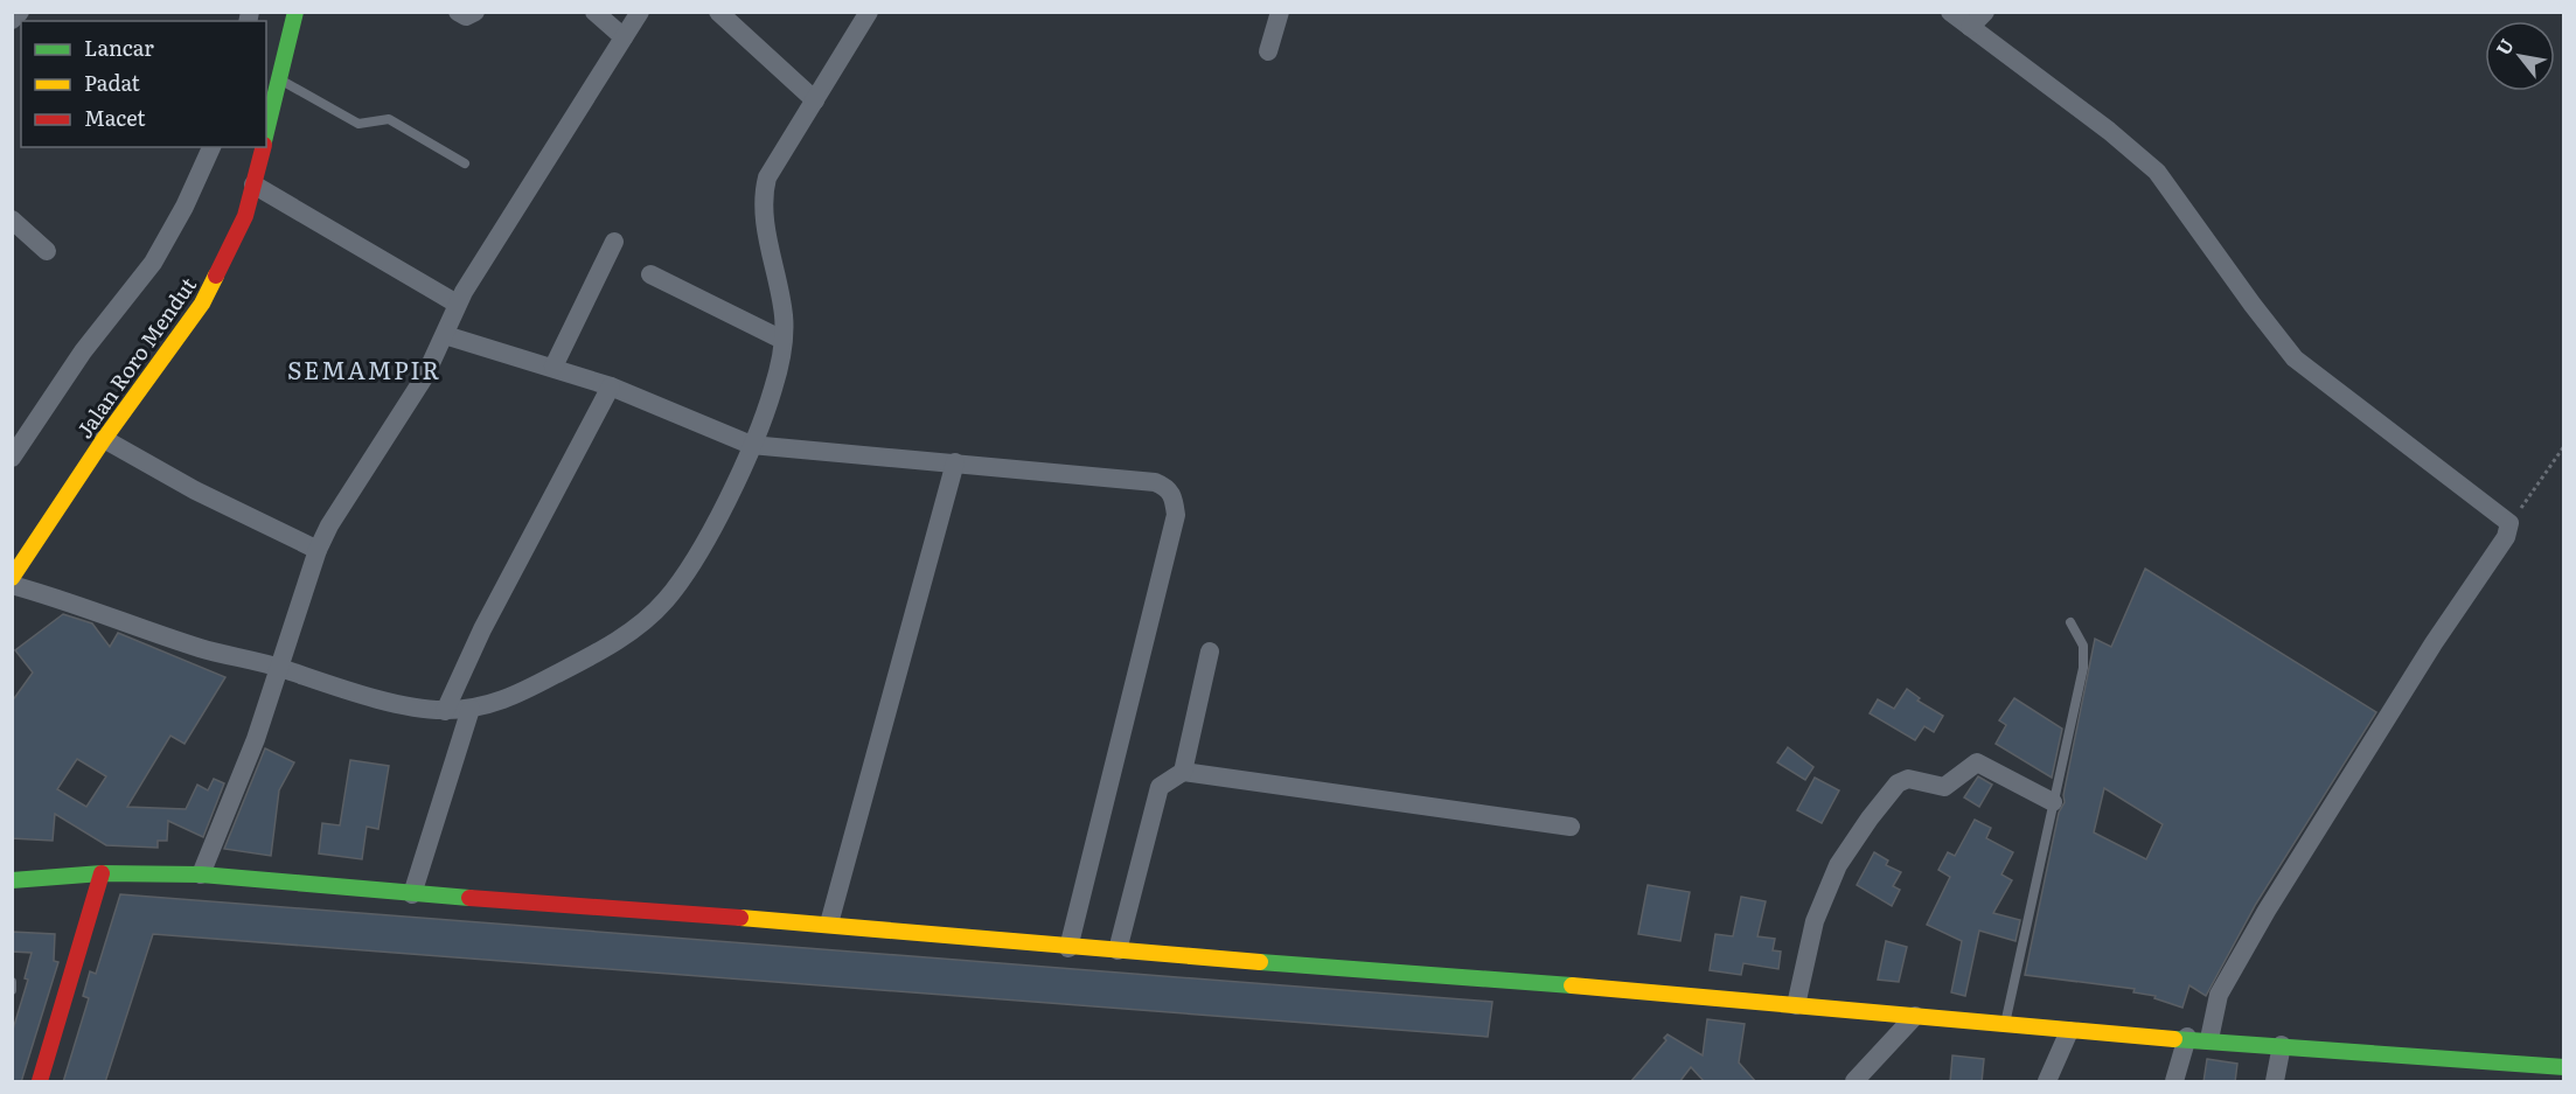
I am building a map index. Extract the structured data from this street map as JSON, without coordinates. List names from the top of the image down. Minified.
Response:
{"streets":{"main road":["Jalan Roro Mendut"]},"districts":["SEMAMPIR"],"legend":["Lancar","Padat","Macet"],"north":"top left"}
